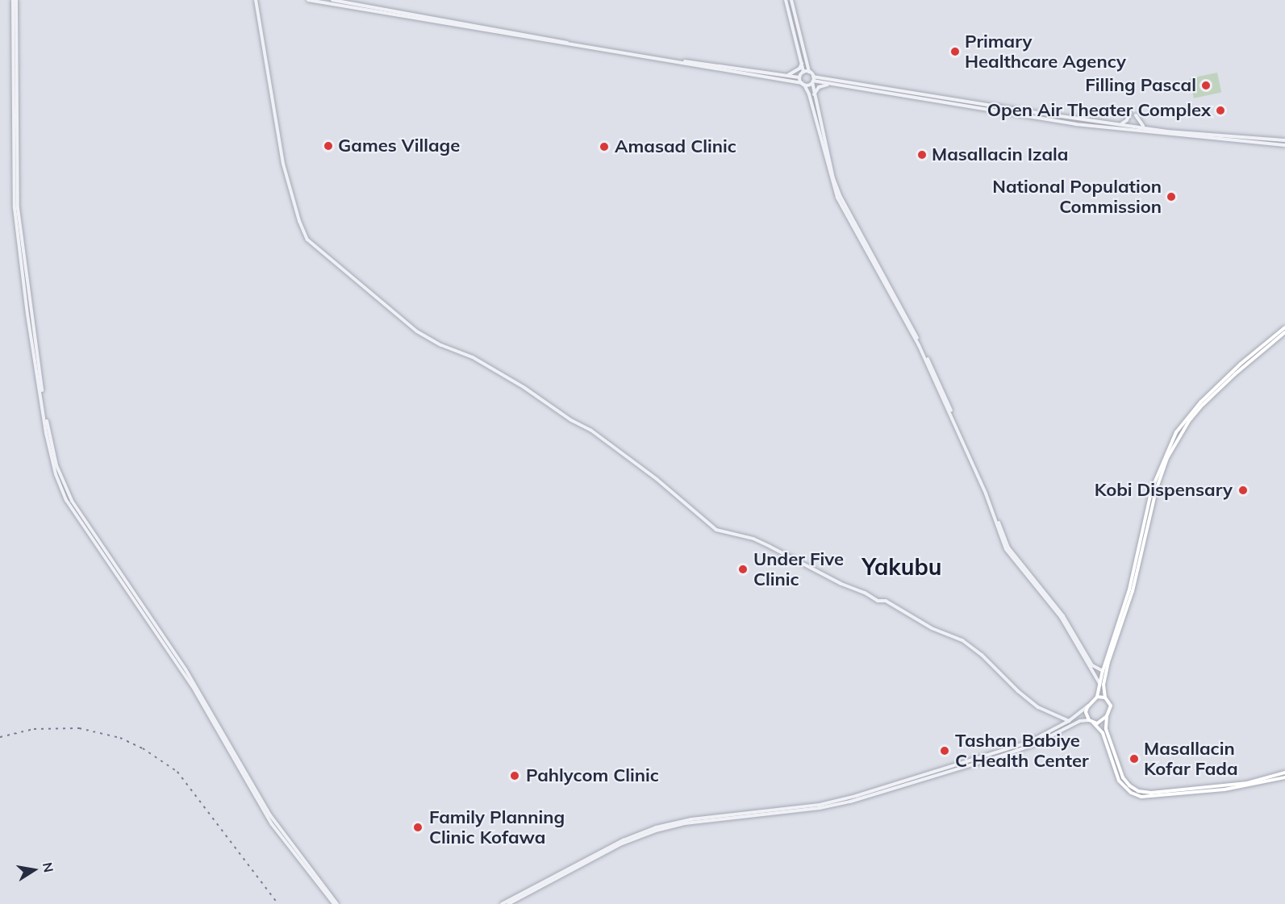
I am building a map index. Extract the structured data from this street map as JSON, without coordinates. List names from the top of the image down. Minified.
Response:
{"districts":["Yakubu"],"places":["Primary Healthcare Agency","Filling Pascal","Open Air Theater Complex","Games Village","Amasad Clinic","Masallacin Izala","National Population Commission","Kobi Dispensary","Under Five Clinic","Tashan Babiye C Health Center","Masallacin Kofar Fada","Pahlycom Clinic","Family Planning Clinic Kofawa"],"north":"right"}
